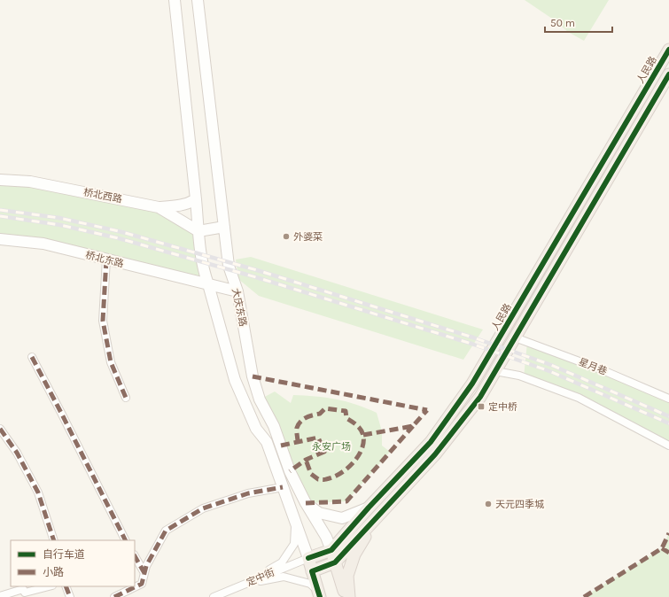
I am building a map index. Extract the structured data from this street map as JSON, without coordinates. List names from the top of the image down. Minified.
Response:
{"streets":{"main road":["人民路","桥北西路","桥北东路","大庆东路"],"street":["星月巷","定中街"]},"crossings":[["人民路","大庆东路"],["人民路","定中街"],["桥北东路","大庆东路"]],"parks":["永安广场"],"places":{"other":["外婆菜","天元四季城"],"transit":["定中桥"]},"legend":["自行车道","小路"],"scale_bar":"50 m"}
